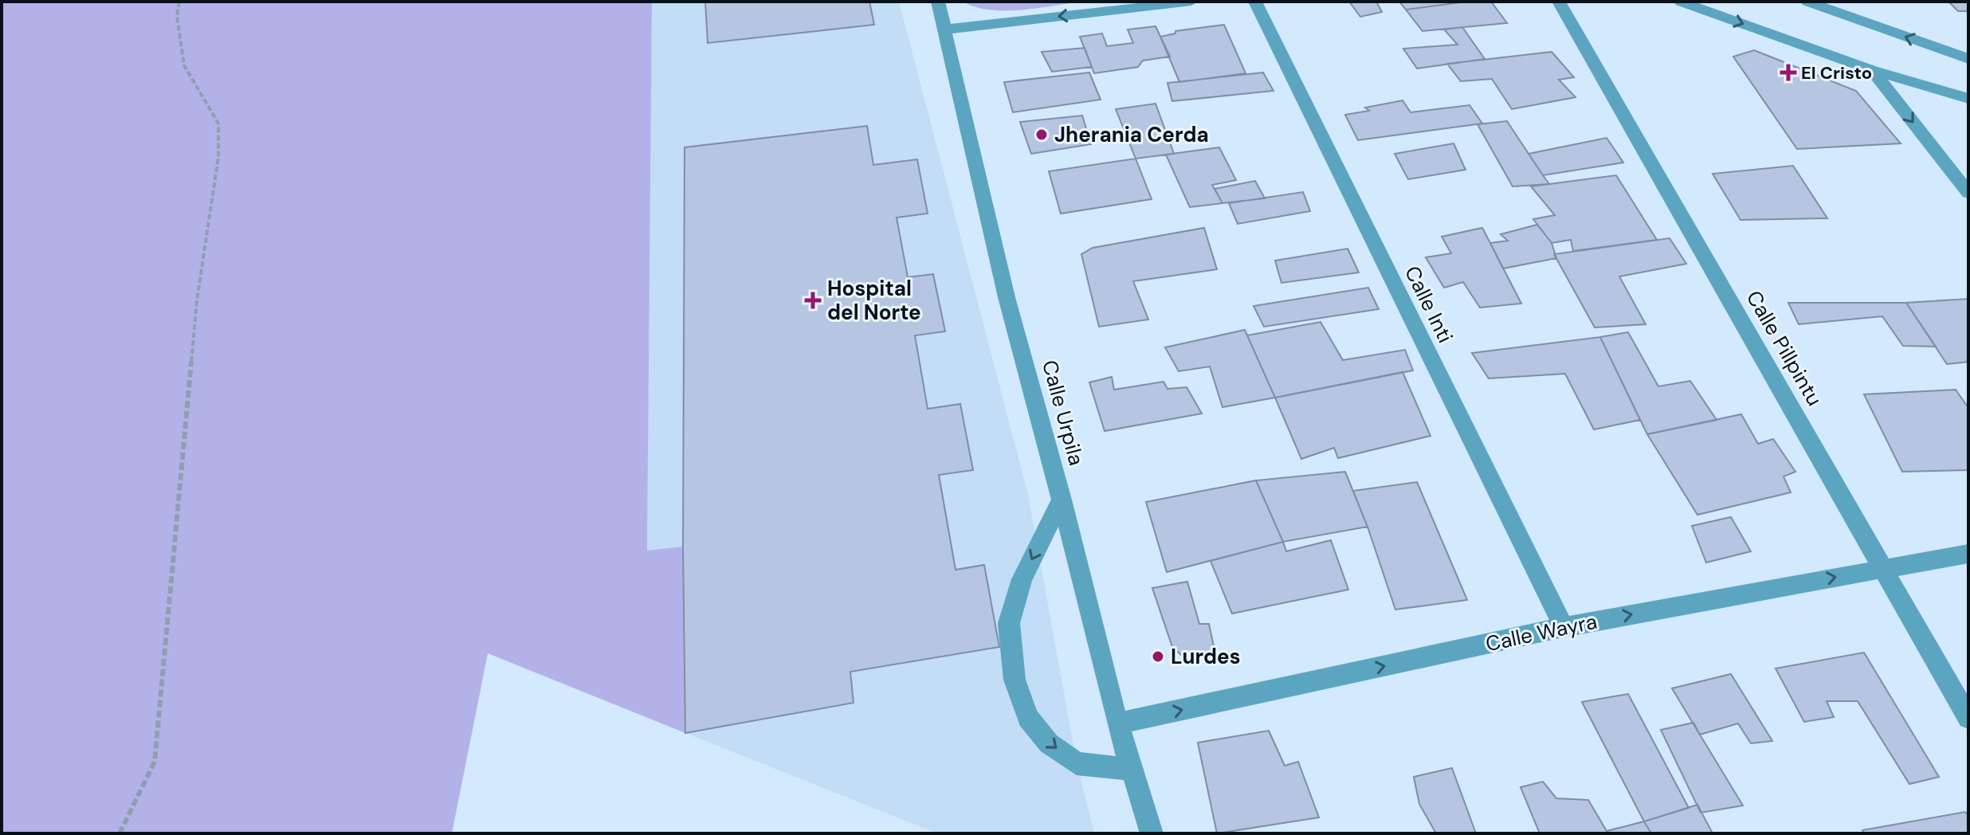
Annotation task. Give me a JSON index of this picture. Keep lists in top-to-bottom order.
{
  "streets": {
    "street": [
      "Calle Inti",
      "Calle Pillpintu",
      "Calle Urpila",
      "Calle Wayra"
    ]
  },
  "crossings": [
    ["Calle Inti", "Calle Wayra"],
    ["Calle Pillpintu", "Calle Wayra"],
    ["Calle Urpila", "Calle Wayra"]
  ],
  "one_way": ["Calle Wayra"],
  "places": {
    "health": ["El Cristo", "Hospital del Norte"],
    "other": ["Jherania Cerda", "Lurdes"]
  }
}
